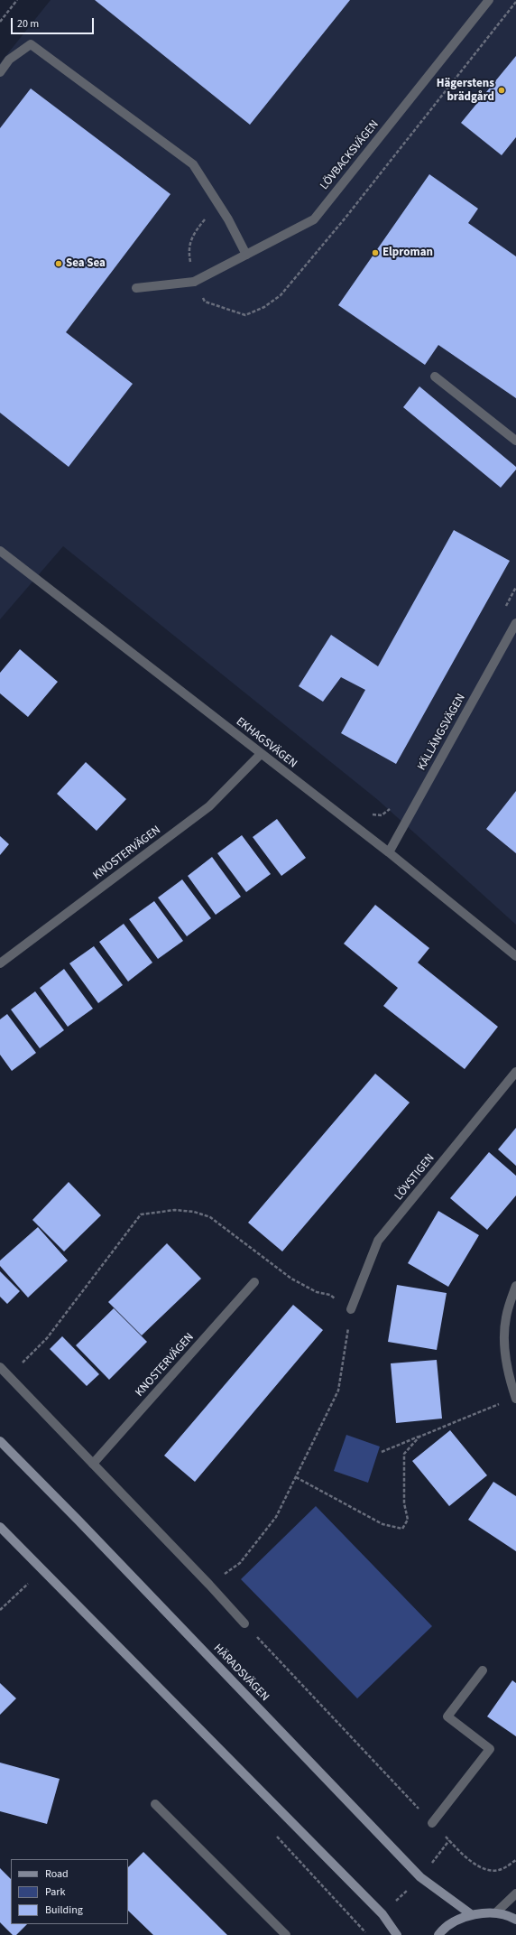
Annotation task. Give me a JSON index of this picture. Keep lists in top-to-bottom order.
{
  "streets": {
    "main road": ["HÄRADSVÄGEN"],
    "street": [
      "LÖVBACKSVÄGEN",
      "KÄLLÄNGSVÄGEN",
      "EKHAGSVÄGEN",
      "KNOSTERVÄGEN",
      "LÖVSTIGEN"
    ]
  },
  "crossings": [
    ["KÄLLÄNGSVÄGEN", "EKHAGSVÄGEN"],
    ["EKHAGSVÄGEN", "KNOSTERVÄGEN"]
  ],
  "places": ["Hägerstens brädgård", "Elproman", "Sea Sea"],
  "legend": ["Road", "Park", "Building"],
  "scale_bar": "20 m"
}
